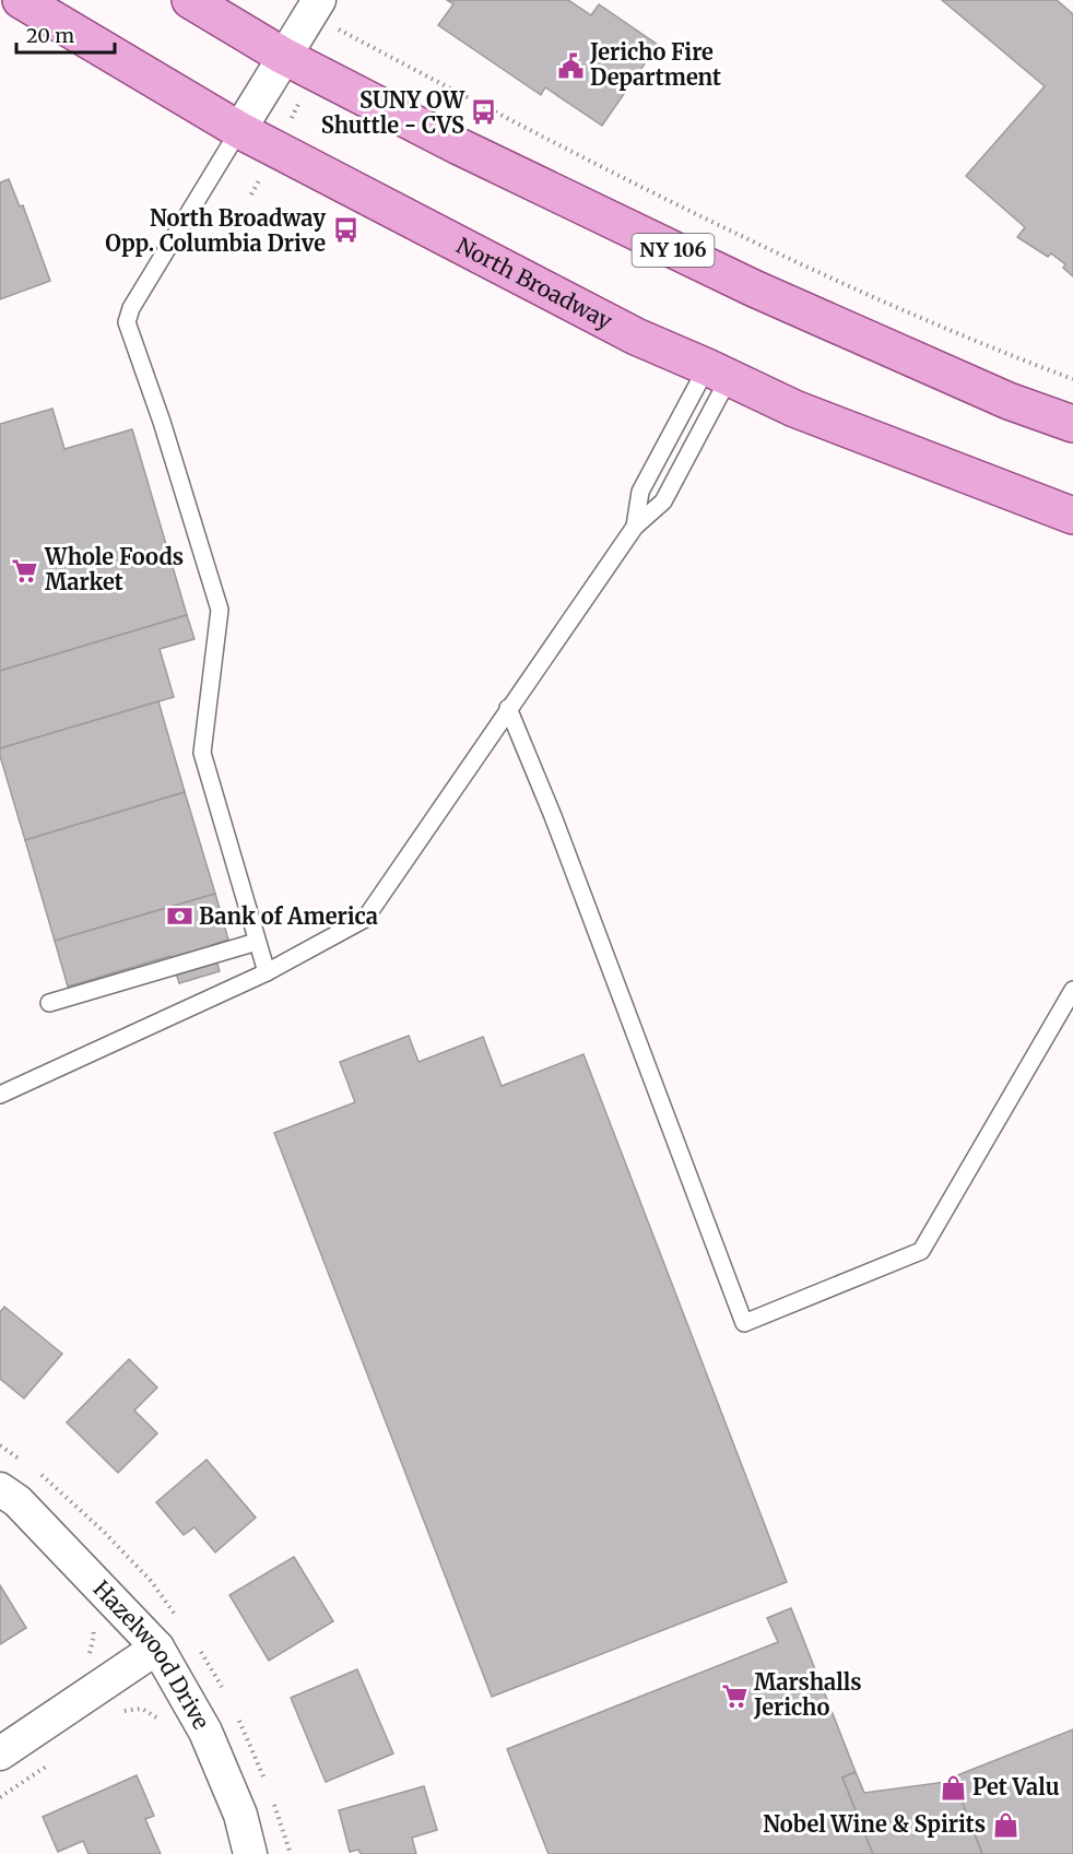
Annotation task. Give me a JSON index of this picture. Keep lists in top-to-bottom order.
{
  "streets": {
    "main road": ["NY 106", "North Broadway"],
    "street": ["Hazelwood Drive"]
  },
  "places": {
    "public building": ["Jericho Fire Department"],
    "bus stop": ["SUNY OW Shuttle - CVS", "North Broadway Opp. Columbia Drive"],
    "supermarket": ["Whole Foods Market", "Marshalls Jericho"],
    "bank": ["Bank of America"],
    "shop": ["Pet Valu", "Nobel Wine & Spirits"]
  },
  "scale_bar": "20 m"
}
